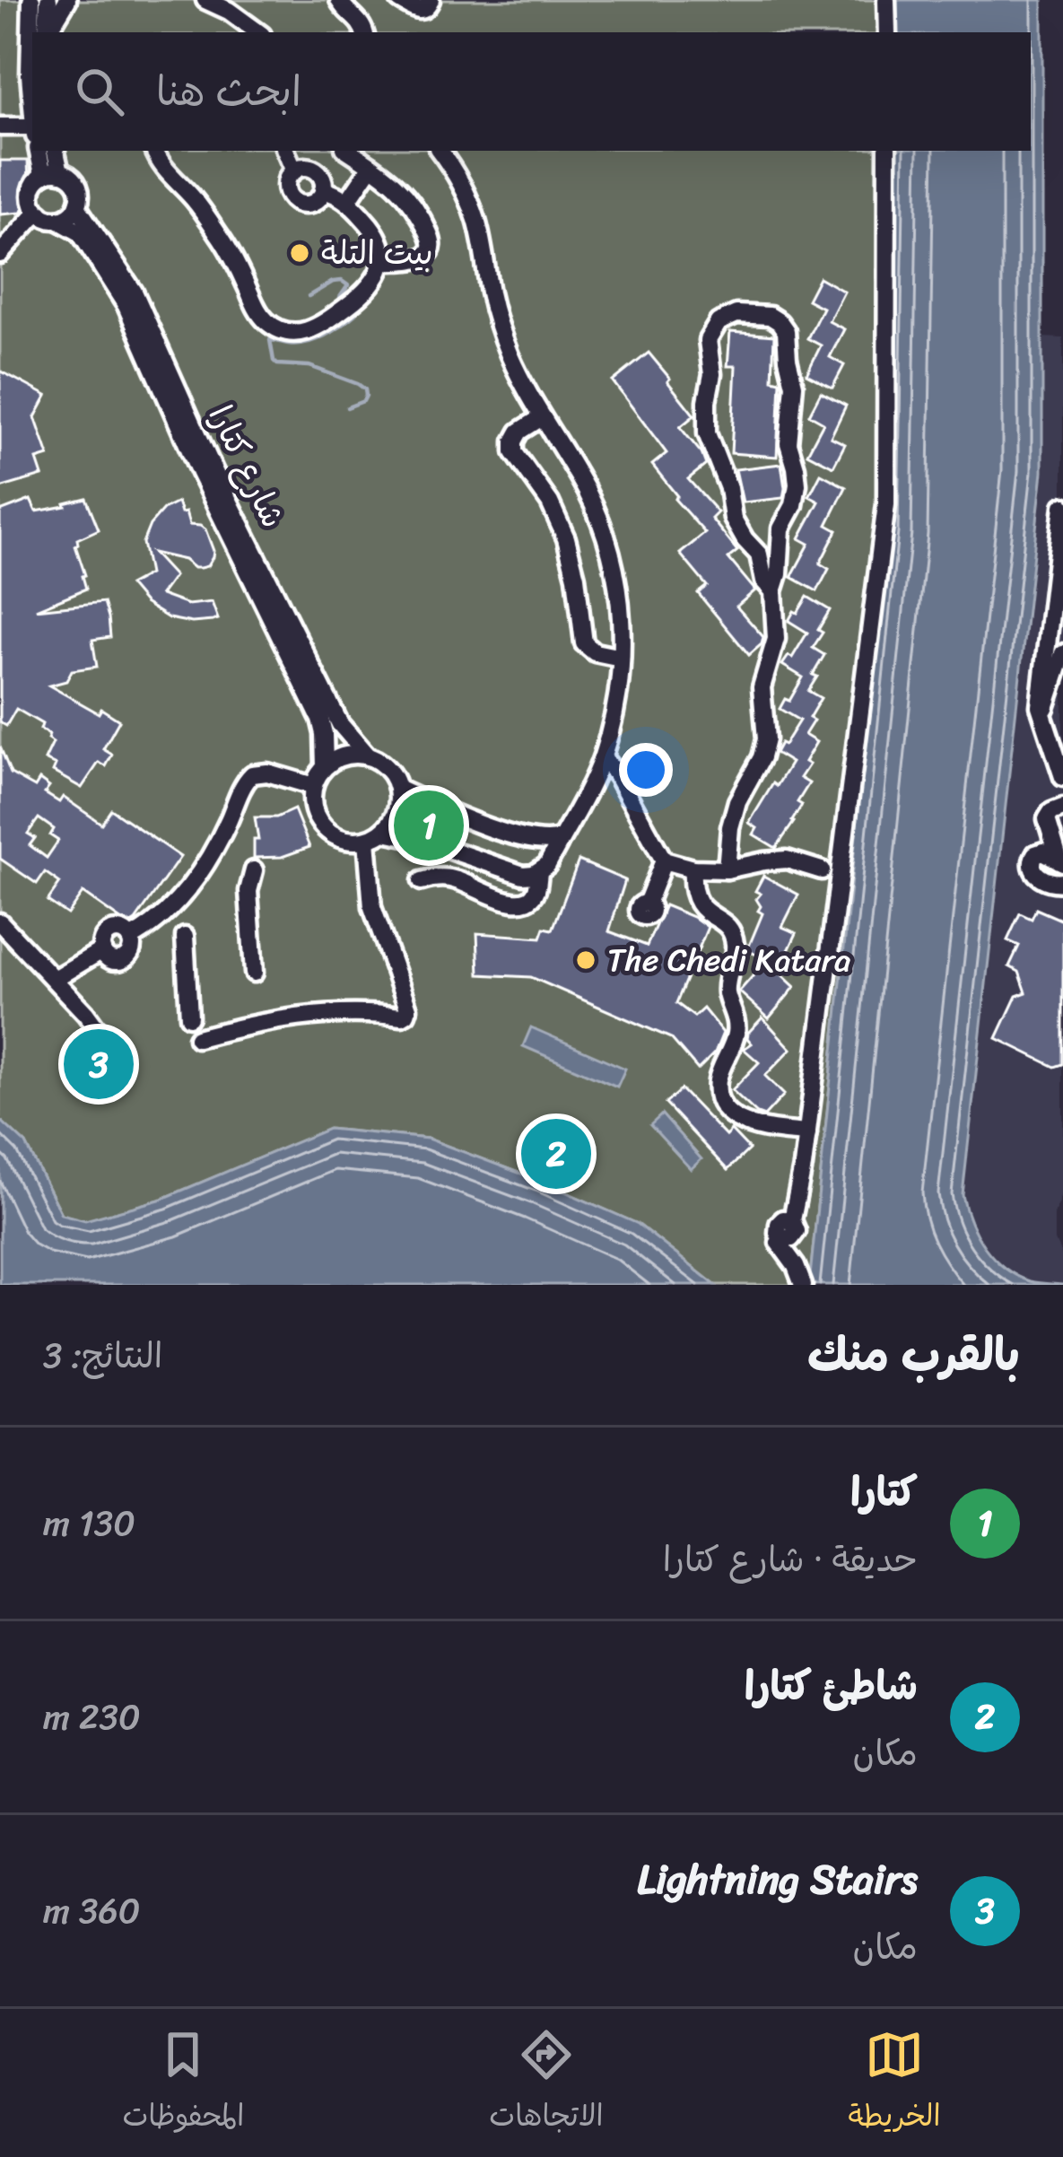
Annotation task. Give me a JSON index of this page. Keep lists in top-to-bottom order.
{
  "streets": {
    "street": ["شارع كتارا"]
  },
  "places": ["بيت التلة", "The Chedi Katara"],
  "page": {
    "search": "ابحث هنا",
    "pins": ["1", "3", "2"],
    "heading": ["بالقرب منك", "النتائج: 3"],
    "list": [
      {
        "mark": "1",
        "name": "كتارا",
        "note": "حديقة · شارع كتارا",
        "value": "130 m"
      },
      {
        "mark": "2",
        "name": "شاطئ كتارا",
        "note": "مكان",
        "value": "230 m"
      },
      {
        "mark": "3",
        "name": "Lightning Stairs",
        "note": "مكان",
        "value": "360 m"
      }
    ],
    "nav": ["الخريطة", "الاتجاهات", "المحفوظات"]
  }
}
